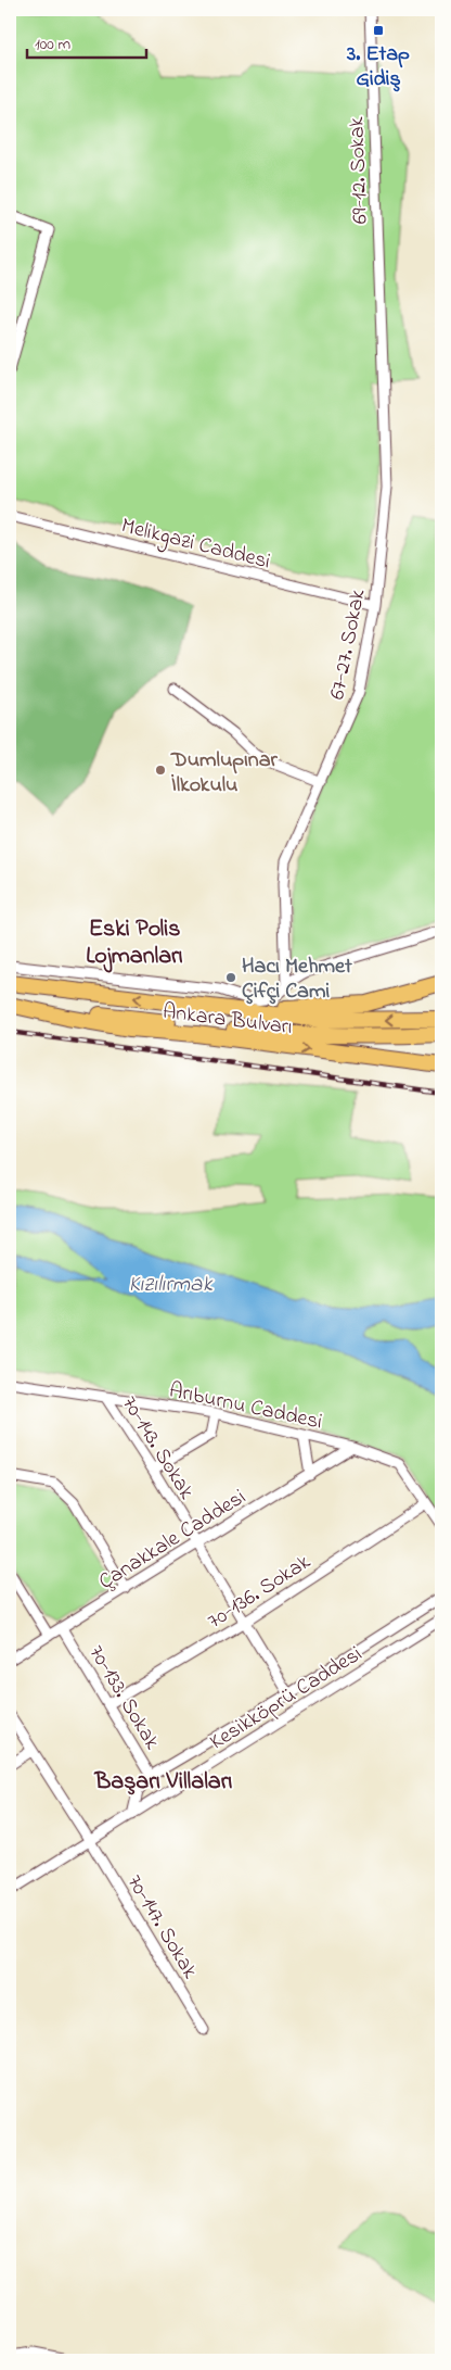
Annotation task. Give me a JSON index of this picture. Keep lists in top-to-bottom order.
{
  "streets": {
    "highway": ["Ankara Bulvarı"],
    "street": [
      "69-12. Sokak",
      "Melikgazi Caddesi",
      "67-27. Sokak",
      "Arıburnu Caddesi",
      "70-143. Sokak",
      "Çanakkale Caddesi",
      "70-136. Sokak",
      "70-133. Sokak",
      "Kesikköprü Caddesi",
      "70-147. Sokak"
    ]
  },
  "crossings": [
    ["69-12. Sokak", "67-27. Sokak"],
    ["Melikgazi Caddesi", "67-27. Sokak"],
    ["Arıburnu Caddesi", "70-143. Sokak"],
    ["Arıburnu Caddesi", "Çanakkale Caddesi"],
    ["Arıburnu Caddesi", "70-136. Sokak"],
    ["70-143. Sokak", "Çanakkale Caddesi"],
    ["70-143. Sokak", "70-136. Sokak"],
    ["70-143. Sokak", "Kesikköprü Caddesi"],
    ["Çanakkale Caddesi", "70-133. Sokak"],
    ["70-136. Sokak", "70-133. Sokak"],
    ["70-133. Sokak", "Kesikköprü Caddesi"],
    ["Kesikköprü Caddesi", "70-147. Sokak"]
  ],
  "districts": ["Eski Polis Lojmanları", "Başarı Villaları"],
  "water": ["Kızılırmak"],
  "places": {
    "transit": ["3. Etap Gidiş"],
    "other": ["Dumlupınar İlkokulu", "Hacı Mehmet Çifçi Cami"]
  },
  "scale_bar": "100 m"
}
